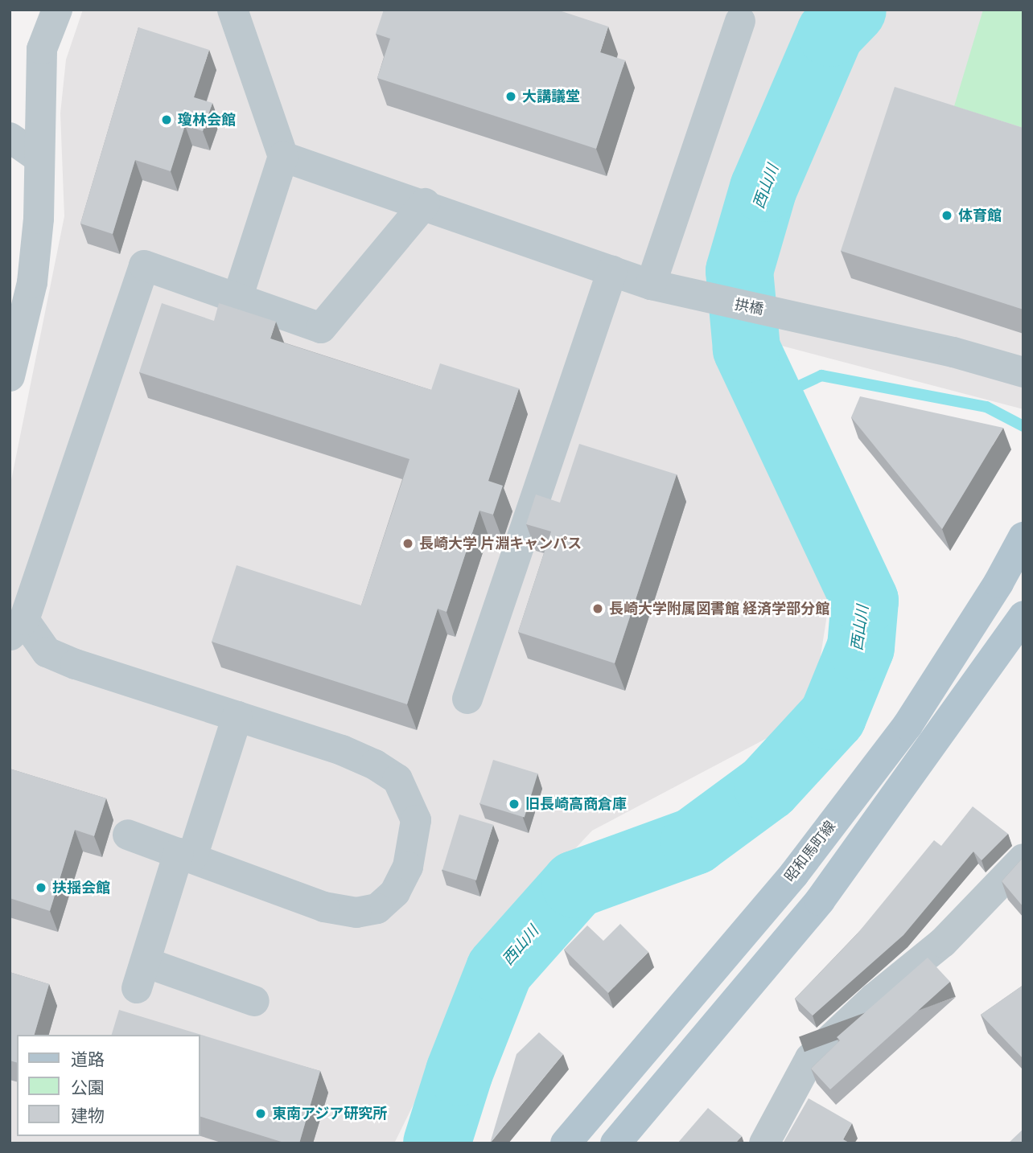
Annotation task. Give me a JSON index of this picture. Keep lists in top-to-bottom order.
{
  "streets": {
    "main road": ["昭和馬町線"],
    "street": ["拱橋"]
  },
  "water": ["西山川"],
  "places": [
    "大講議堂",
    "瓊林会館",
    "体育館",
    "長崎大学 片淵キャンパス",
    "長崎大学附属図書館 経済学部分館",
    "旧長崎高商倉庫",
    "扶揺会館",
    "東南アジア研究所"
  ],
  "legend": ["道路", "公園", "建物"]
}
